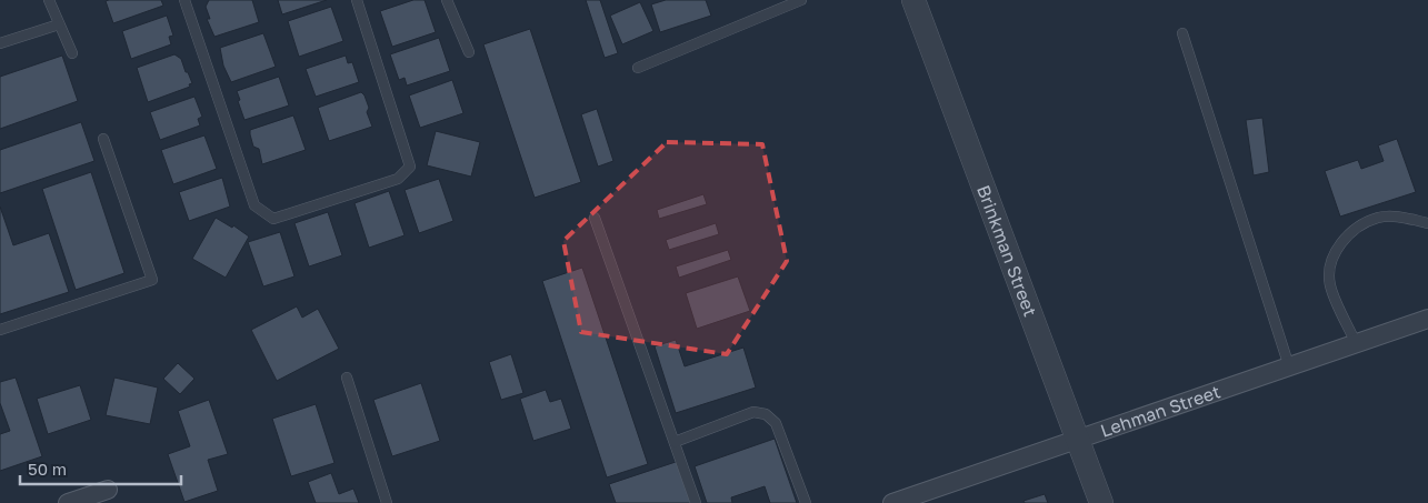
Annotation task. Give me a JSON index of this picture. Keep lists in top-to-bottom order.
{
  "streets": {
    "street": ["Brinkman Street", "Lehman Street"]
  },
  "crossings": [
    ["Brinkman Street", "Lehman Street"]
  ],
  "scale_bar": "50 m"
}
